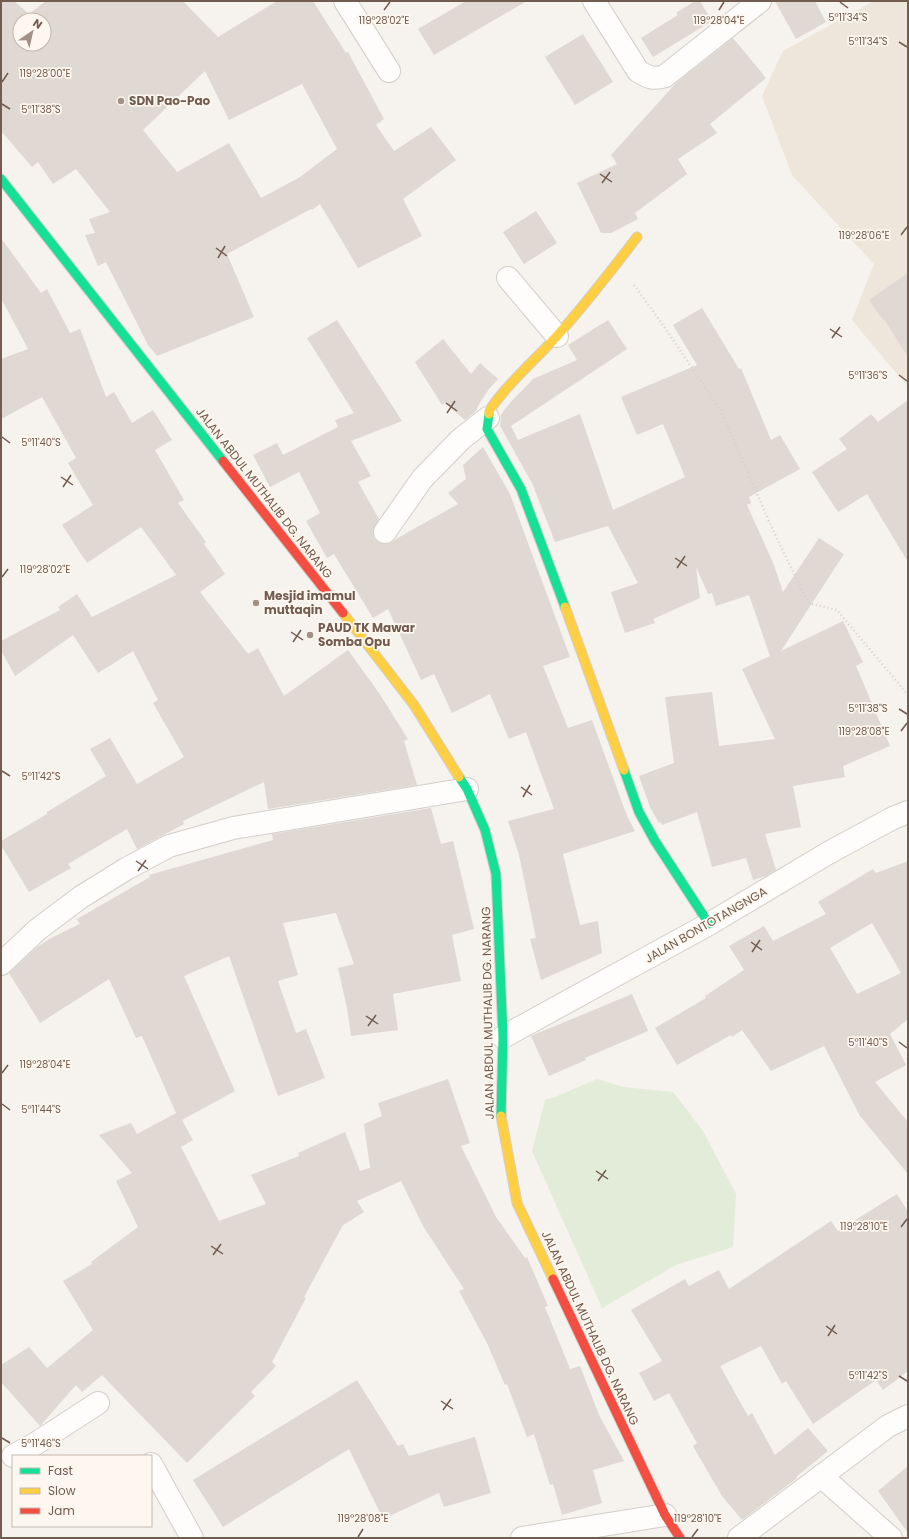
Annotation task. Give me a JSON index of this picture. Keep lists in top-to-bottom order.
{
  "streets": {
    "main road": ["JALAN ABDUL MUTHALIB DG. NARANG"],
    "street": ["JALAN BONTOTANGNGA"]
  },
  "crossings": [
    ["JALAN ABDUL MUTHALIB DG. NARANG", "JALAN BONTOTANGNGA"]
  ],
  "places": ["SDN Pao-Pao", "Mesjid imamul muttaqin", "PAUD TK Mawar Somba Opu"],
  "legend": ["Fast", "Slow", "Jam"],
  "north": "top right",
  "coordinates": [
    "5°11'34\"S",
    "119°28'02\"E",
    "119°28'04\"E",
    "119°28'00\"E",
    "5°11'38\"S",
    "119°28'06\"E",
    "5°11'36\"S",
    "5°11'40\"S",
    "119°28'08\"E",
    "5°11'42\"S",
    "5°11'44\"S",
    "119°28'10\"E",
    "5°11'46\"S"
  ]
}
